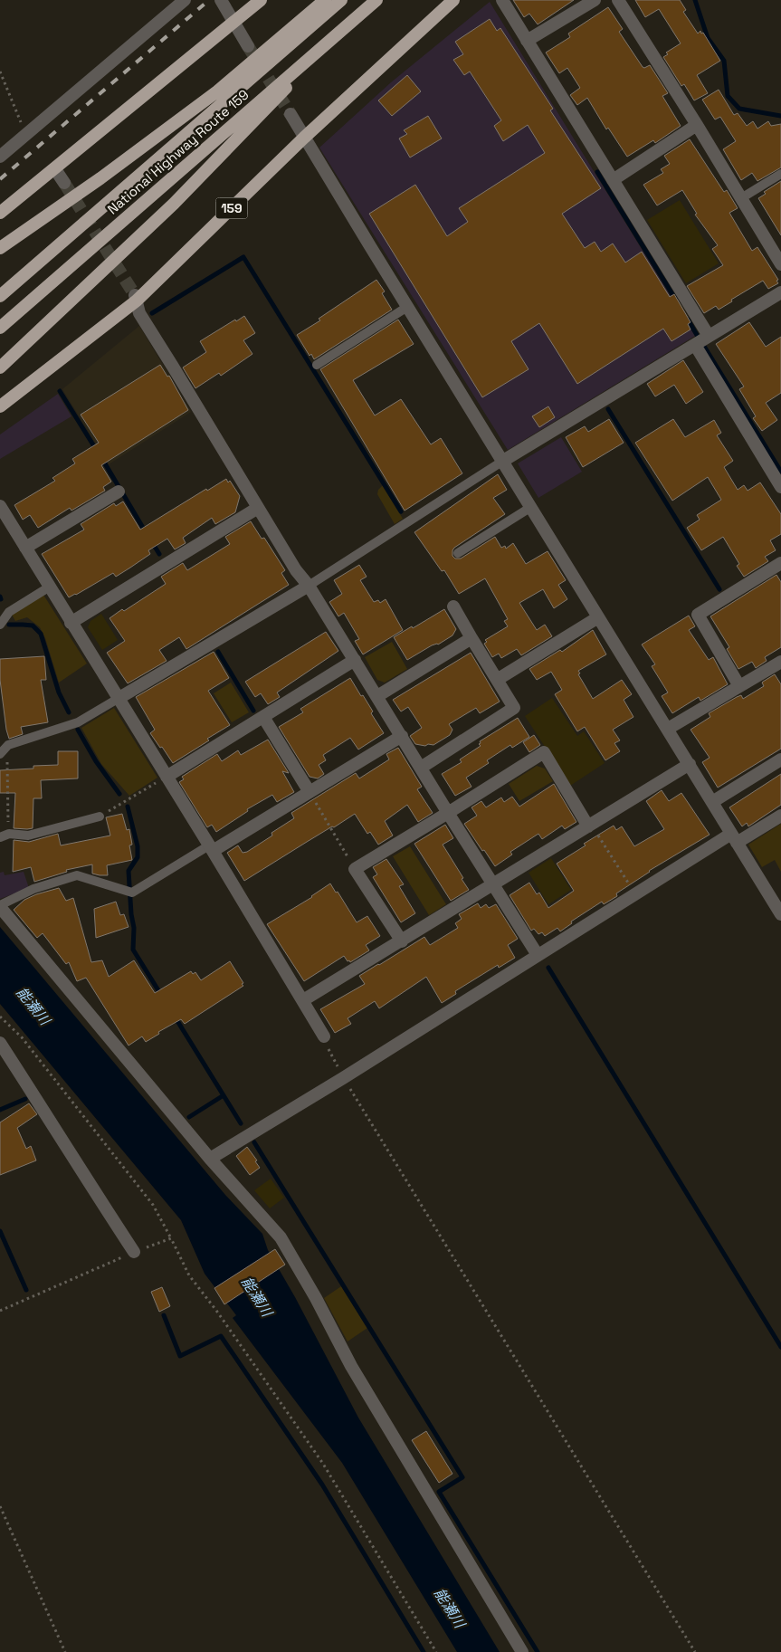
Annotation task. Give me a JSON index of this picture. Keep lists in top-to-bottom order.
{
  "streets": {
    "highway": ["National Highway Route 159", "159"]
  },
  "water": ["能瀬川"]
}
